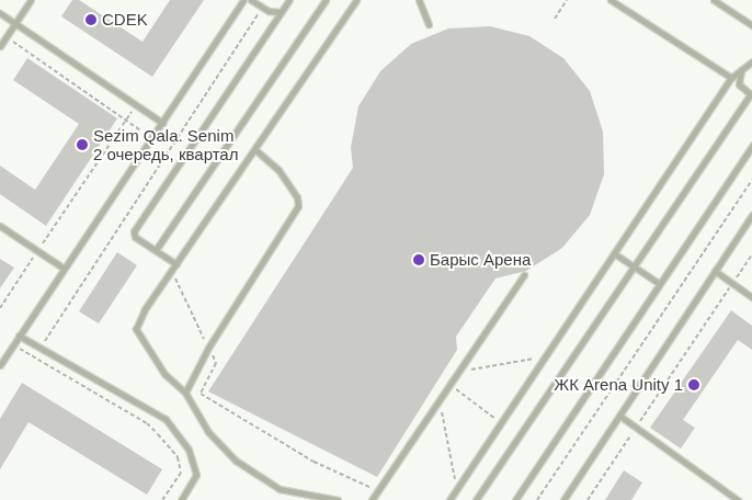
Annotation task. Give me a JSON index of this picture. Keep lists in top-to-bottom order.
{
  "places": [
    "CDEK",
    "Sezim Qala. Senim 2 очередь, квартал",
    "Барыс Арена",
    "ЖК Arena Unity 1"
  ]
}
